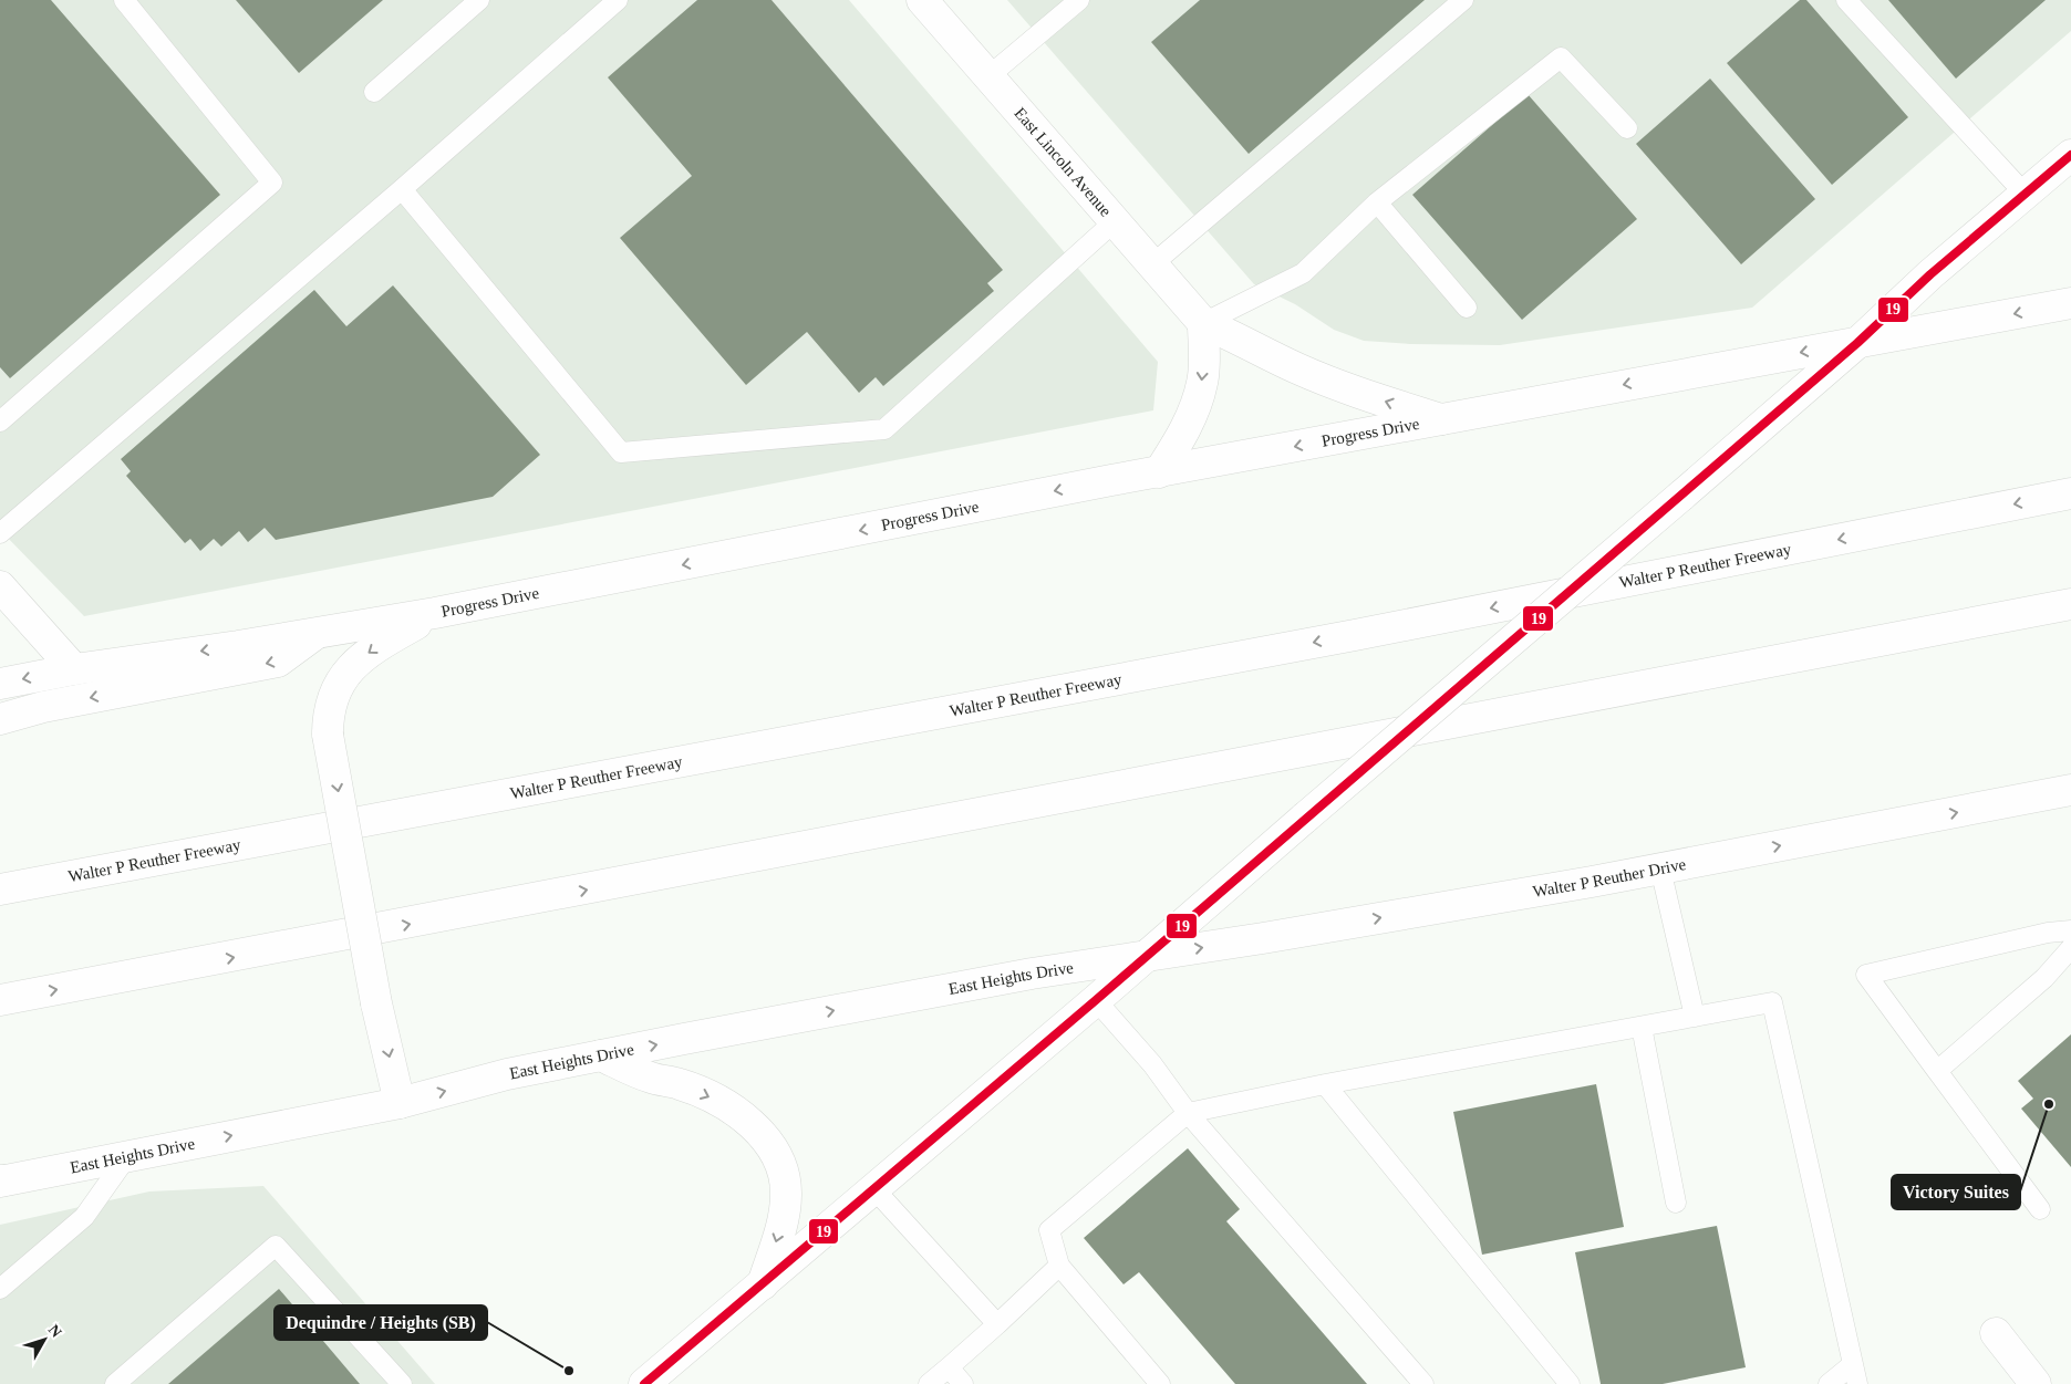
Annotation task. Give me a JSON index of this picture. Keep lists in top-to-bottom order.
{
  "streets": {
    "main road": [
      "East Lincoln Avenue",
      "Progress Drive",
      "Walter P Reuther Freeway",
      "Walter P Reuther Drive",
      "East Heights Drive"
    ]
  },
  "crossings": [
    ["East Lincoln Avenue", "Progress Drive"],
    ["Walter P Reuther Drive", "East Heights Drive"]
  ],
  "one_way": ["East Lincoln Avenue", "Progress Drive"],
  "places": ["Victory Suites", "Dequindre / Heights (SB)"],
  "lines": ["transit line 19"],
  "north": "top right"
}
